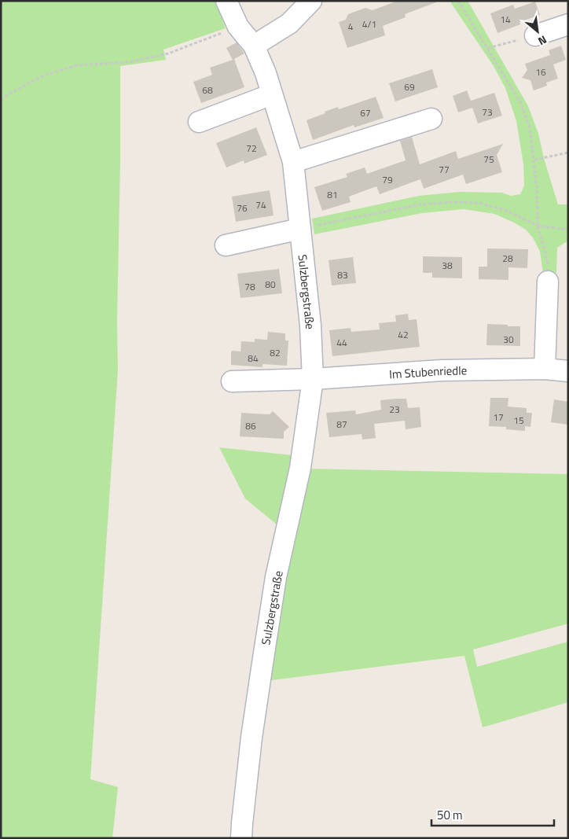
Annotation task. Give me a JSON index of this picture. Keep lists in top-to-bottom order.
{
  "streets": {
    "street": ["Sulzbergstraße", "Im Stubenriedle"]
  },
  "crossings": [
    ["Sulzbergstraße", "Im Stubenriedle"]
  ],
  "house_numbers": [
    "14",
    "4/1",
    "4",
    "16",
    "69",
    "68",
    "73",
    "67",
    "72",
    "75",
    "77",
    "79",
    "81",
    "74",
    "76",
    "28",
    "38",
    "83",
    "80",
    "78",
    "42",
    "30",
    "44",
    "82",
    "84",
    "23",
    "17",
    "15",
    "87",
    "86"
  ],
  "scale_bar": "50 m",
  "north": "bottom right"
}
